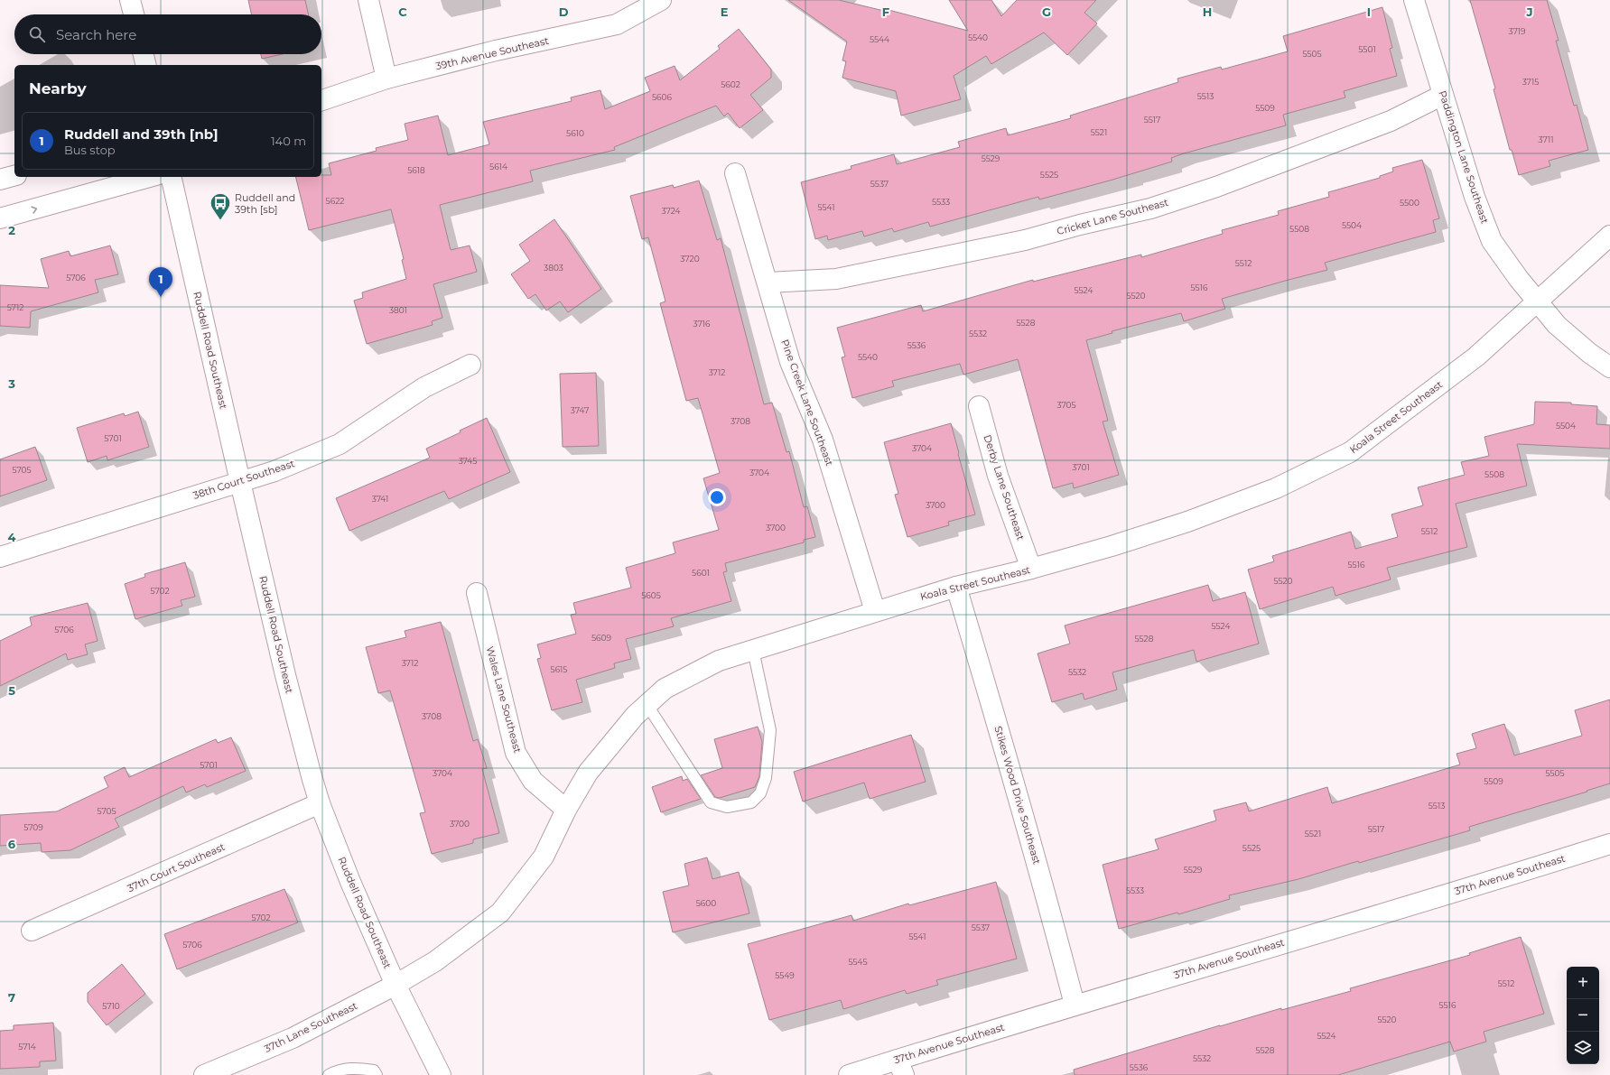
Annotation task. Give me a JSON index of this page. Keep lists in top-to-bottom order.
{
  "streets": {
    "street": [
      "39th Avenue Southeast",
      "Paddington Lane Southeast",
      "Cricket Lane Southeast",
      "Ruddell Road Southeast",
      "Pine Creek Lane Southeast",
      "Koala Street Southeast",
      "38th Court Southeast",
      "Derby Lane Southeast",
      "Wales Lane Southeast",
      "Stikes Wood Drive Southeast",
      "37th Court Southeast",
      "37th Avenue Southeast",
      "37th Lane Southeast"
    ]
  },
  "crossings": [
    ["Paddington Lane Southeast", "Cricket Lane Southeast"],
    ["Paddington Lane Southeast", "Koala Street Southeast"],
    ["Cricket Lane Southeast", "Pine Creek Lane Southeast"],
    ["Ruddell Road Southeast", "Koala Street Southeast"],
    ["Ruddell Road Southeast", "38th Court Southeast"],
    ["Ruddell Road Southeast", "37th Court Southeast"],
    ["Ruddell Road Southeast", "37th Lane Southeast"],
    ["Pine Creek Lane Southeast", "Koala Street Southeast"],
    ["Koala Street Southeast", "Derby Lane Southeast"],
    ["Koala Street Southeast", "Wales Lane Southeast"],
    ["Koala Street Southeast", "Stikes Wood Drive Southeast"],
    ["Koala Street Southeast", "37th Lane Southeast"],
    ["Stikes Wood Drive Southeast", "37th Avenue Southeast"]
  ],
  "places": {
    "bus stop": ["Ruddell and 39th [sb]"]
  },
  "house_numbers": [
    "3719",
    "5540",
    "5544",
    "5501",
    "5505",
    "3715",
    "5602",
    "5513",
    "5606",
    "5509",
    "5517",
    "5521",
    "5610",
    "3711",
    "5529",
    "5614",
    "5618",
    "5525",
    "5537",
    "5622",
    "5533",
    "5500",
    "5541",
    "3724",
    "5504",
    "5508",
    "3720",
    "5512",
    "3803",
    "5706",
    "5516",
    "5524",
    "5520",
    "5712",
    "3801",
    "5528",
    "3716",
    "5532",
    "5536",
    "5540",
    "3712",
    "3705",
    "3747",
    "3708",
    "5504",
    "5701",
    "3704",
    "3745",
    "3701",
    "5705",
    "3704",
    "5508",
    "3741",
    "3700",
    "3700",
    "5512",
    "5516",
    "5601",
    "5520",
    "5702",
    "5605",
    "5524",
    "5706",
    "5609",
    "5528",
    "3712",
    "5615",
    "5532",
    "3708",
    "5701",
    "3704",
    "5505",
    "5509",
    "5513",
    "5705",
    "3700",
    "5709",
    "5517",
    "5521",
    "5525",
    "5529",
    "5533",
    "5600",
    "5702",
    "5537",
    "5541",
    "5706",
    "5545",
    "5549",
    "5512",
    "5516",
    "5710",
    "5520",
    "5524",
    "5714",
    "5528",
    "5532",
    "5536"
  ],
  "page": {
    "search": "Search here",
    "heading": "Nearby",
    "list": [
      {
        "mark": "1",
        "name": "Ruddell and 39th [nb]",
        "note": "Bus stop",
        "value": "140 m"
      }
    ],
    "pins": "1",
    "map_buttons": ["+", "−"]
  },
  "grid": {
    "columns": [
      "C",
      "D",
      "E",
      "F",
      "G",
      "H",
      "I",
      "J"
    ],
    "rows": [
      "2",
      "3",
      "4",
      "5",
      "6",
      "7"
    ]
  }
}
